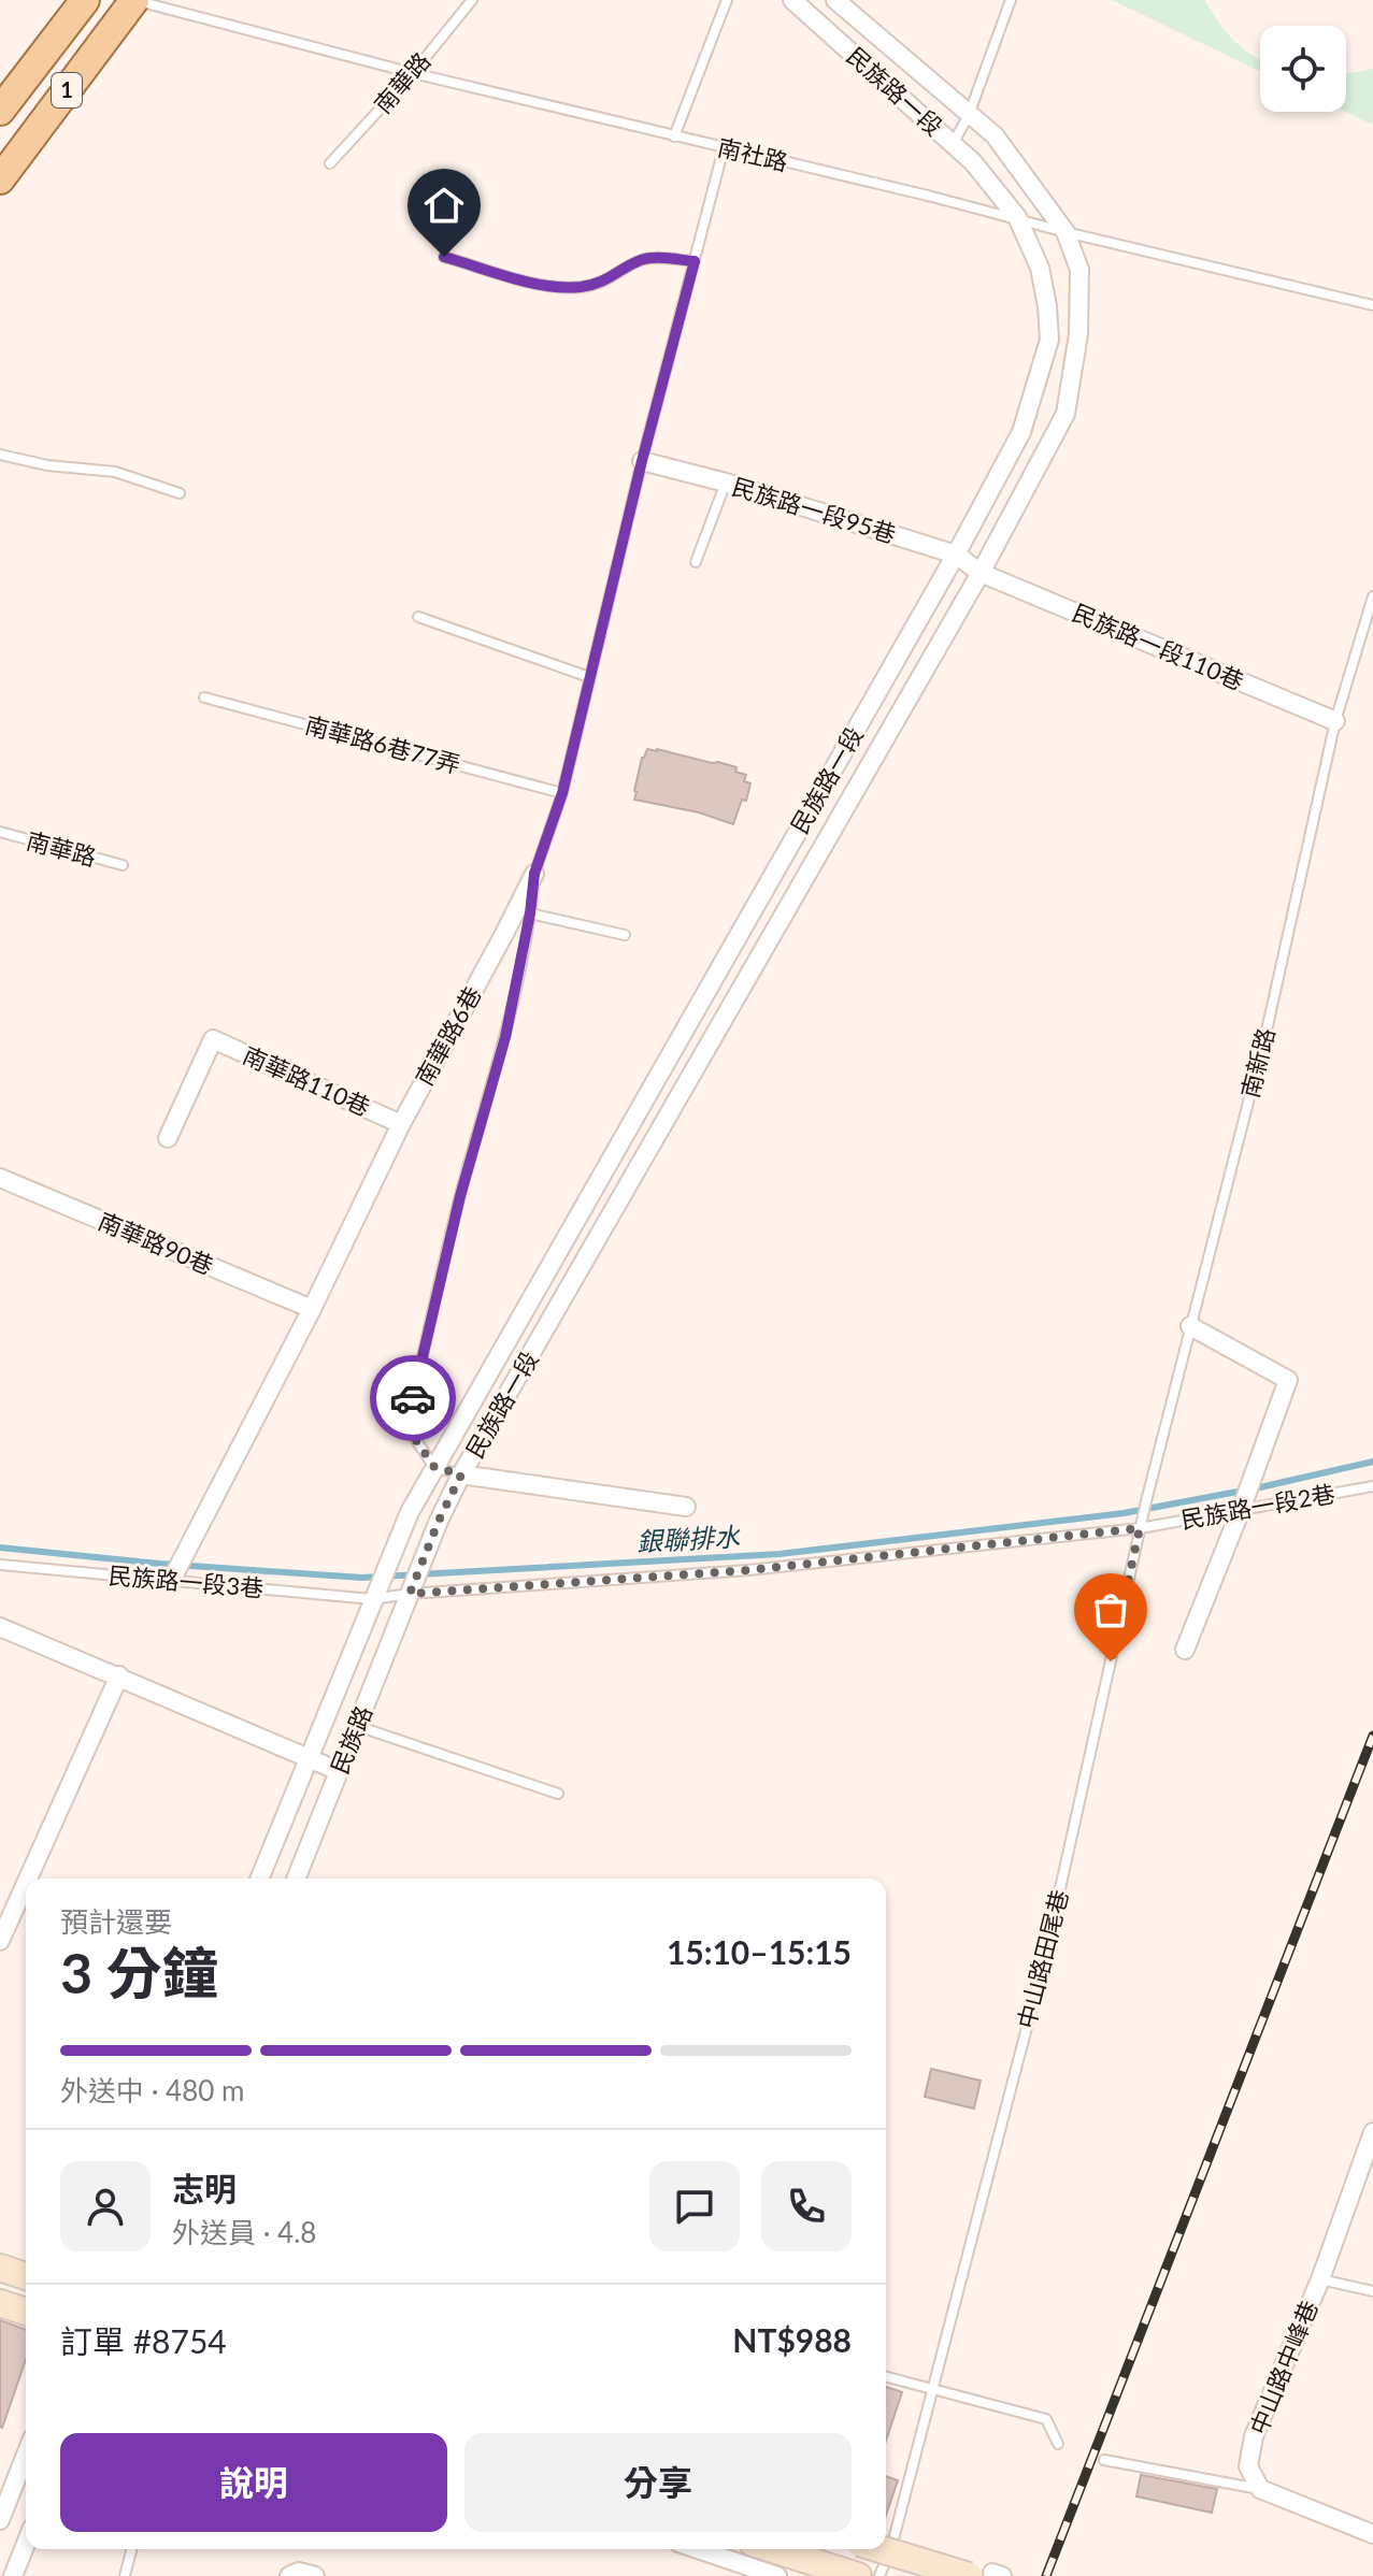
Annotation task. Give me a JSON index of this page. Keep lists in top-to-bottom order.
{
  "streets": {
    "main road": ["1"],
    "street": [
      "民族路一段",
      "民族路一段95巷",
      "民族路一段110巷",
      "南華路6巷",
      "南華路110巷",
      "南華路90巷",
      "民族路",
      "中山路中峰巷"
    ],
    "lane": [
      "南華路",
      "南社路",
      "南華路6巷77弄",
      "南新路",
      "民族路一段2巷",
      "民族路一段3巷",
      "中山路田尾巷"
    ]
  },
  "crossings": [
    ["南華路", "南社路"],
    ["1", "南社路"],
    ["民族路一段", "南社路"],
    ["民族路一段", "民族路一段95巷"],
    ["民族路一段", "民族路一段110巷"],
    ["民族路一段", "民族路一段2巷"],
    ["民族路一段", "民族路一段3巷"],
    ["民族路一段", "民族路"],
    ["南社路", "南華路6巷"],
    ["民族路一段95巷", "民族路一段110巷"],
    ["民族路一段95巷", "南華路6巷"],
    ["民族路一段110巷", "南新路"],
    ["南華路6巷77弄", "南華路6巷"],
    ["南華路6巷", "南華路110巷"],
    ["南華路6巷", "南華路90巷"],
    ["南華路6巷", "民族路一段3巷"],
    ["南新路", "民族路一段2巷"],
    ["南新路", "中山路田尾巷"],
    ["民族路一段2巷", "民族路一段3巷"],
    ["民族路一段2巷", "民族路"],
    ["民族路一段2巷", "中山路田尾巷"],
    ["民族路一段3巷", "民族路"]
  ],
  "water": ["銀聯排水"],
  "page": {
    "heading": ["3 分鐘", "預計還要", "15:10–15:15"],
    "panel": [
      "志明",
      "外送員 · 4.8",
      "訂單 #8754",
      "NT$988"
    ],
    "bar": "外送中 · 480 m",
    "buttons": ["說明", "分享"]
  }
}
